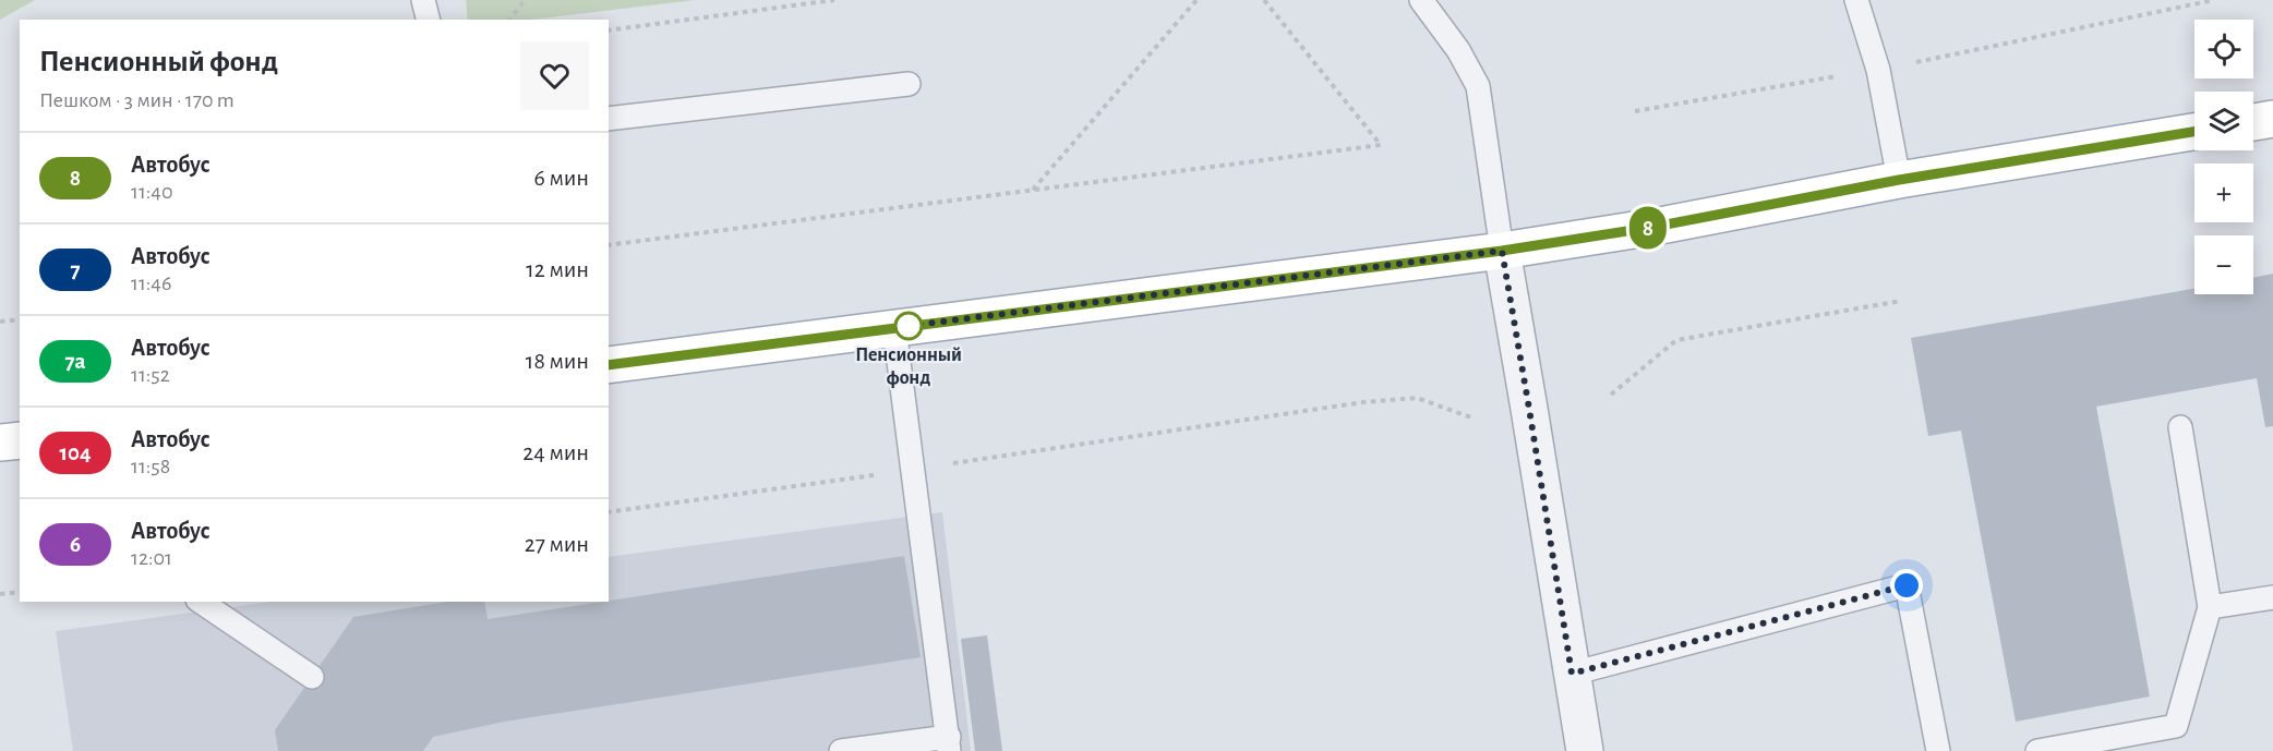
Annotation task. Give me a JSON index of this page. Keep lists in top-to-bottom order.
{
  "places": ["Пенсионный фонд"],
  "lines": ["bus line 8"],
  "page": {
    "on_map": "8",
    "map_buttons": ["+", "−"],
    "heading": ["Пенсионный фонд", "Пешком · 3 мин · 170 m"],
    "list": [
      {
        "mark": "8",
        "name": "Автобус",
        "note": "11:40",
        "value": "6 мин"
      },
      {
        "mark": "7",
        "name": "Автобус",
        "note": "11:46",
        "value": "12 мин"
      },
      {
        "mark": "7а",
        "name": "Автобус",
        "note": "11:52",
        "value": "18 мин"
      },
      {
        "mark": "104",
        "name": "Автобус",
        "note": "11:58",
        "value": "24 мин"
      },
      {
        "mark": "6",
        "name": "Автобус",
        "note": "12:01",
        "value": "27 мин"
      }
    ]
  }
}
